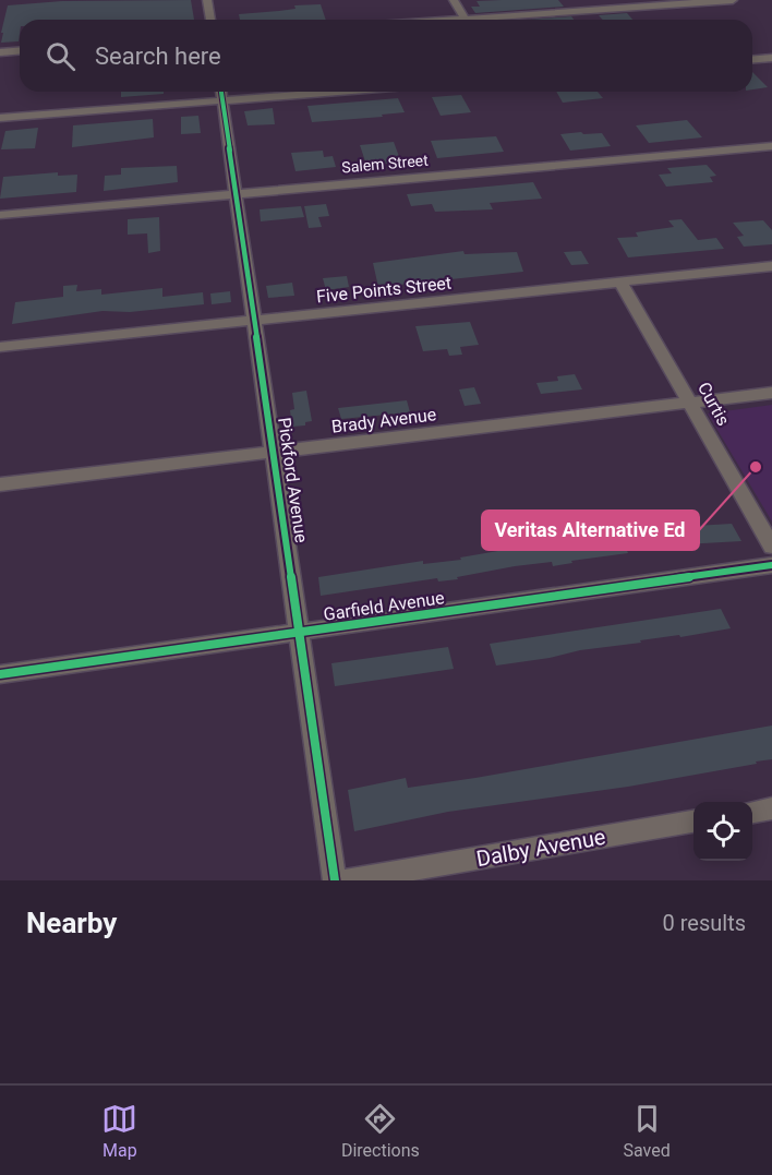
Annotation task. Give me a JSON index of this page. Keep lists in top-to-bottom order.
{
  "streets": {
    "street": [
      "Salem Street",
      "Five Points Street",
      "Curtis",
      "Brady Avenue",
      "Pickford Avenue",
      "Garfield Avenue",
      "Dalby Avenue"
    ]
  },
  "crossings": [
    ["Salem Street", "Pickford Avenue"],
    ["Five Points Street", "Curtis"],
    ["Five Points Street", "Pickford Avenue"],
    ["Curtis", "Brady Avenue"],
    ["Brady Avenue", "Pickford Avenue"],
    ["Pickford Avenue", "Garfield Avenue"]
  ],
  "places": ["Veritas Alternative Ed"],
  "page": {
    "search": "Search here",
    "heading": ["Nearby", "0 results"],
    "nav": ["Map", "Directions", "Saved"]
  }
}
